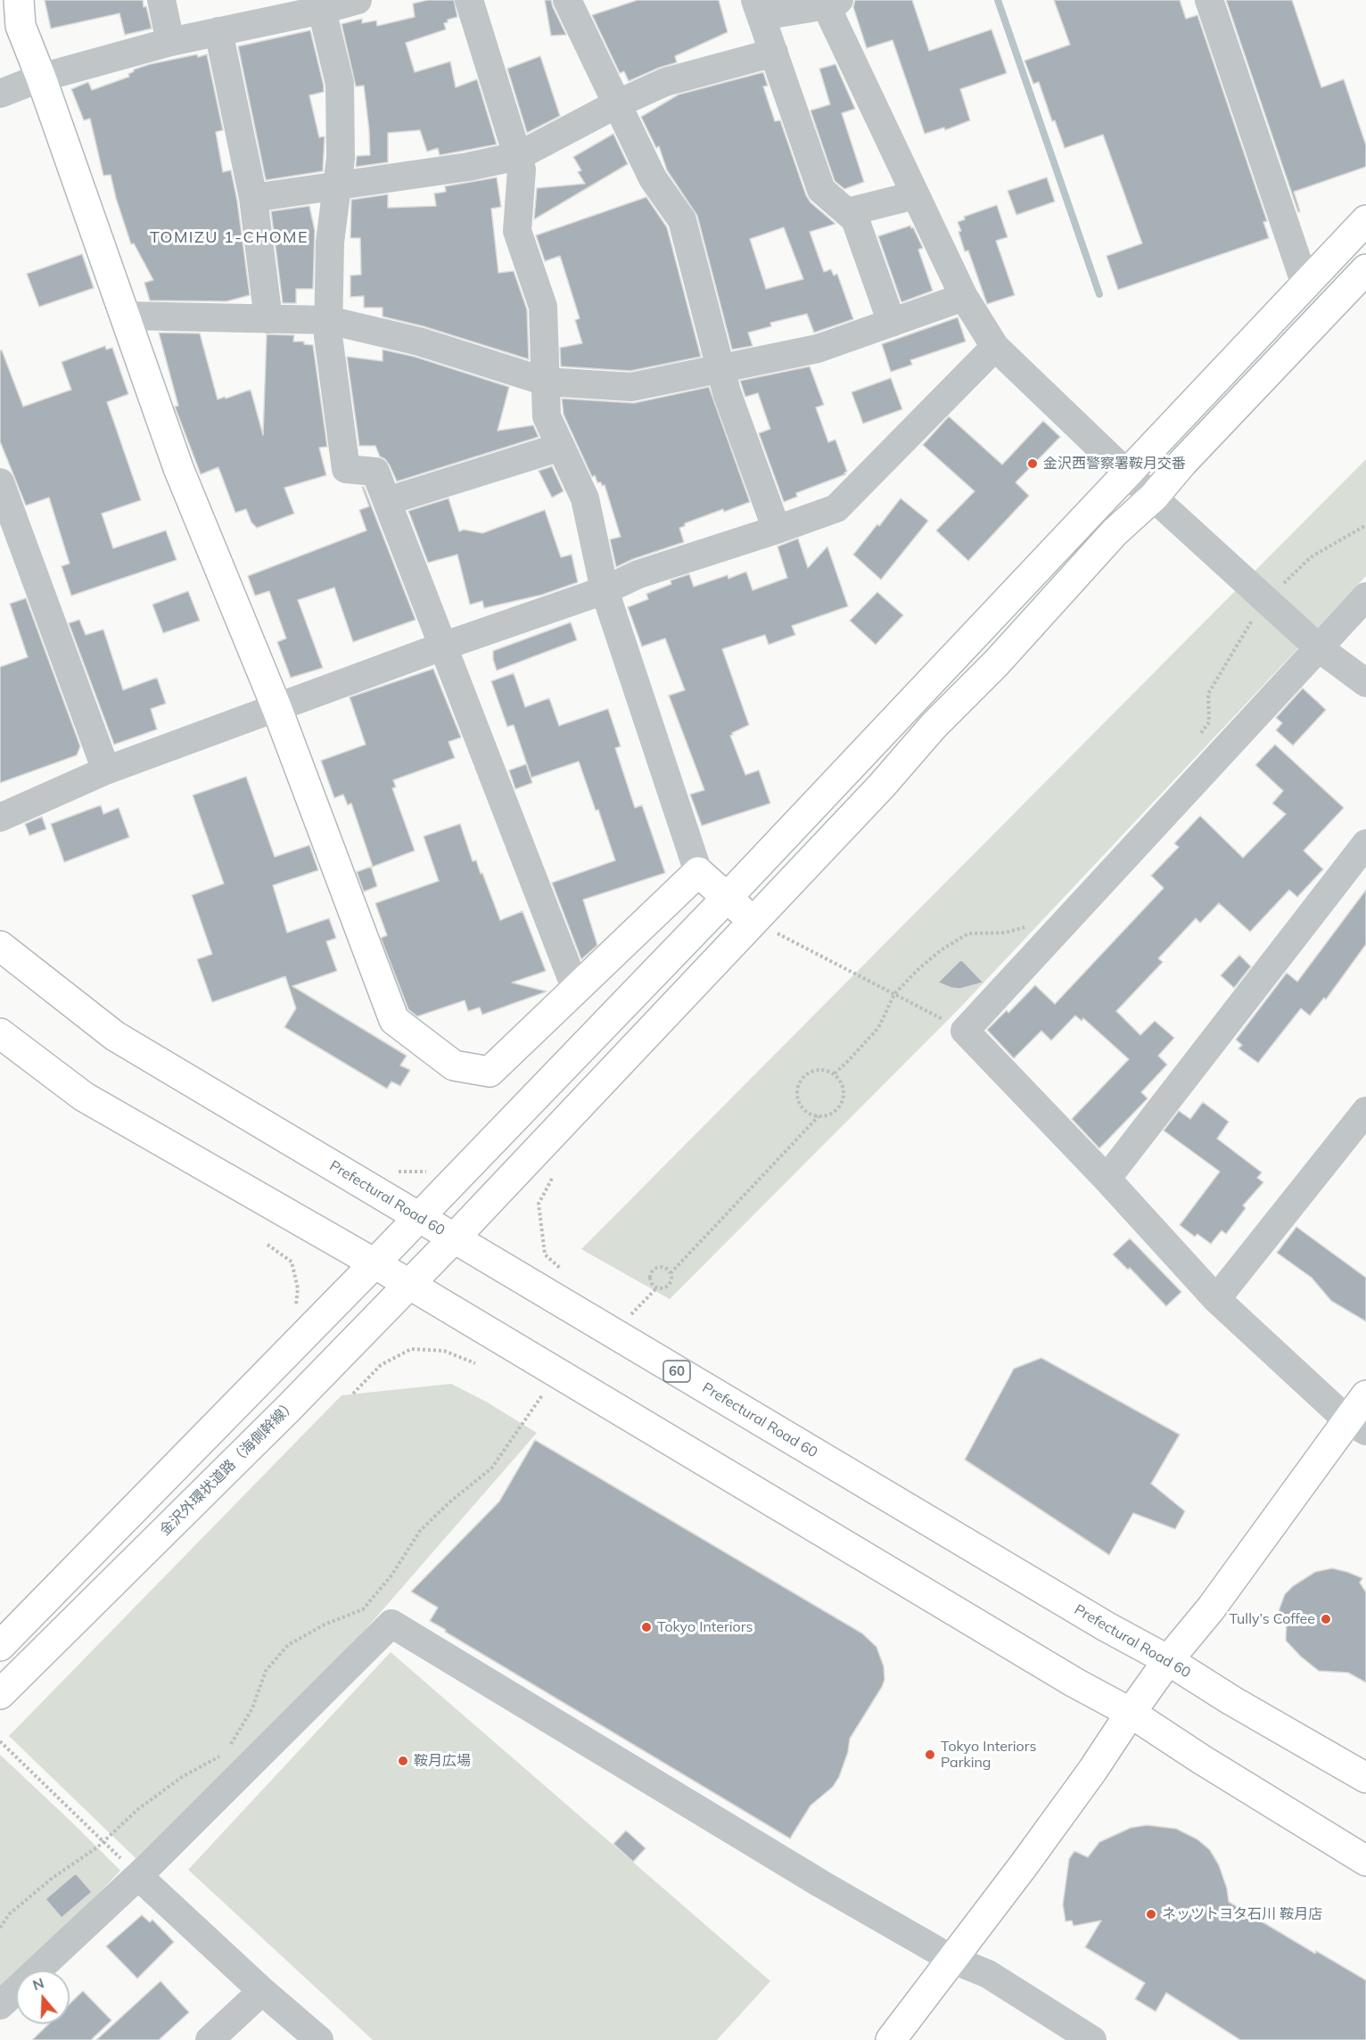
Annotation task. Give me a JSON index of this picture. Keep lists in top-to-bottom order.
{
  "streets": {
    "street": ["Prefectural Road 60", "60", "金沢外環状道路（海側幹線）"]
  },
  "crossings": [
    ["Prefectural Road 60", "金沢外環状道路（海側幹線）"]
  ],
  "districts": ["TOMIZU 1-CHOME"],
  "places": [
    "金沢西警察署鞍月交番",
    "Tully’s Coffee",
    "Tokyo Interiors",
    "Tokyo Interiors Parking",
    "鞍月広場",
    "ネッツトヨタ石川 鞍月店"
  ],
  "north": "top"
}
